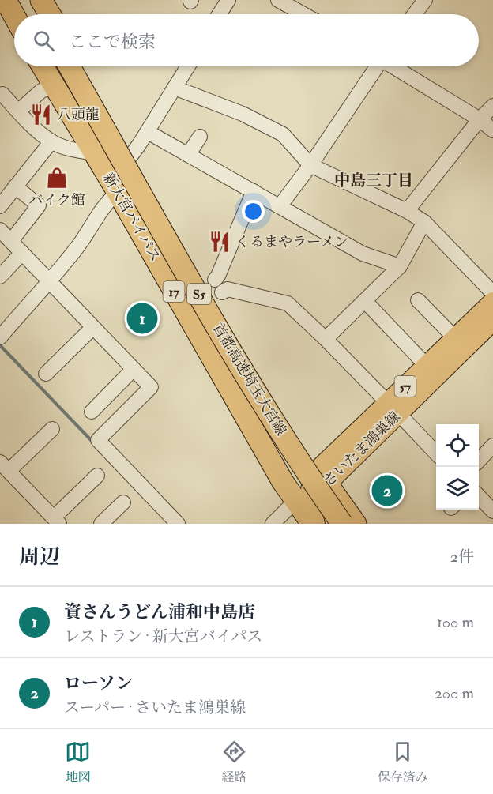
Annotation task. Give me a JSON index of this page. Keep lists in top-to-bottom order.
{
  "streets": {
    "highway": [
      "新大宮バイパス",
      "17",
      "S5",
      "首都高速埼玉大宮線"
    ],
    "main road": ["57", "さいたま鴻巣線"]
  },
  "crossings": [
    ["新大宮バイパス", "17"],
    ["新大宮バイパス", "さいたま鴻巣線"],
    ["17", "さいたま鴻巣線"]
  ],
  "districts": ["中島三丁目"],
  "places": {
    "restaurant": ["八頭龍", "くるまやラーメン"],
    "shop": ["バイク館"]
  },
  "page": {
    "search": "ここで検索",
    "pins": ["1", "2"],
    "heading": ["周辺", "2件"],
    "list": [
      {
        "mark": "1",
        "name": "資さんうどん浦和中島店",
        "note": "レストラン · 新大宮バイパス",
        "value": "100 m"
      },
      {
        "mark": "2",
        "name": "ローソン",
        "note": "スーパー · さいたま鴻巣線",
        "value": "200 m"
      }
    ],
    "nav": ["地図", "経路", "保存済み"]
  }
}
